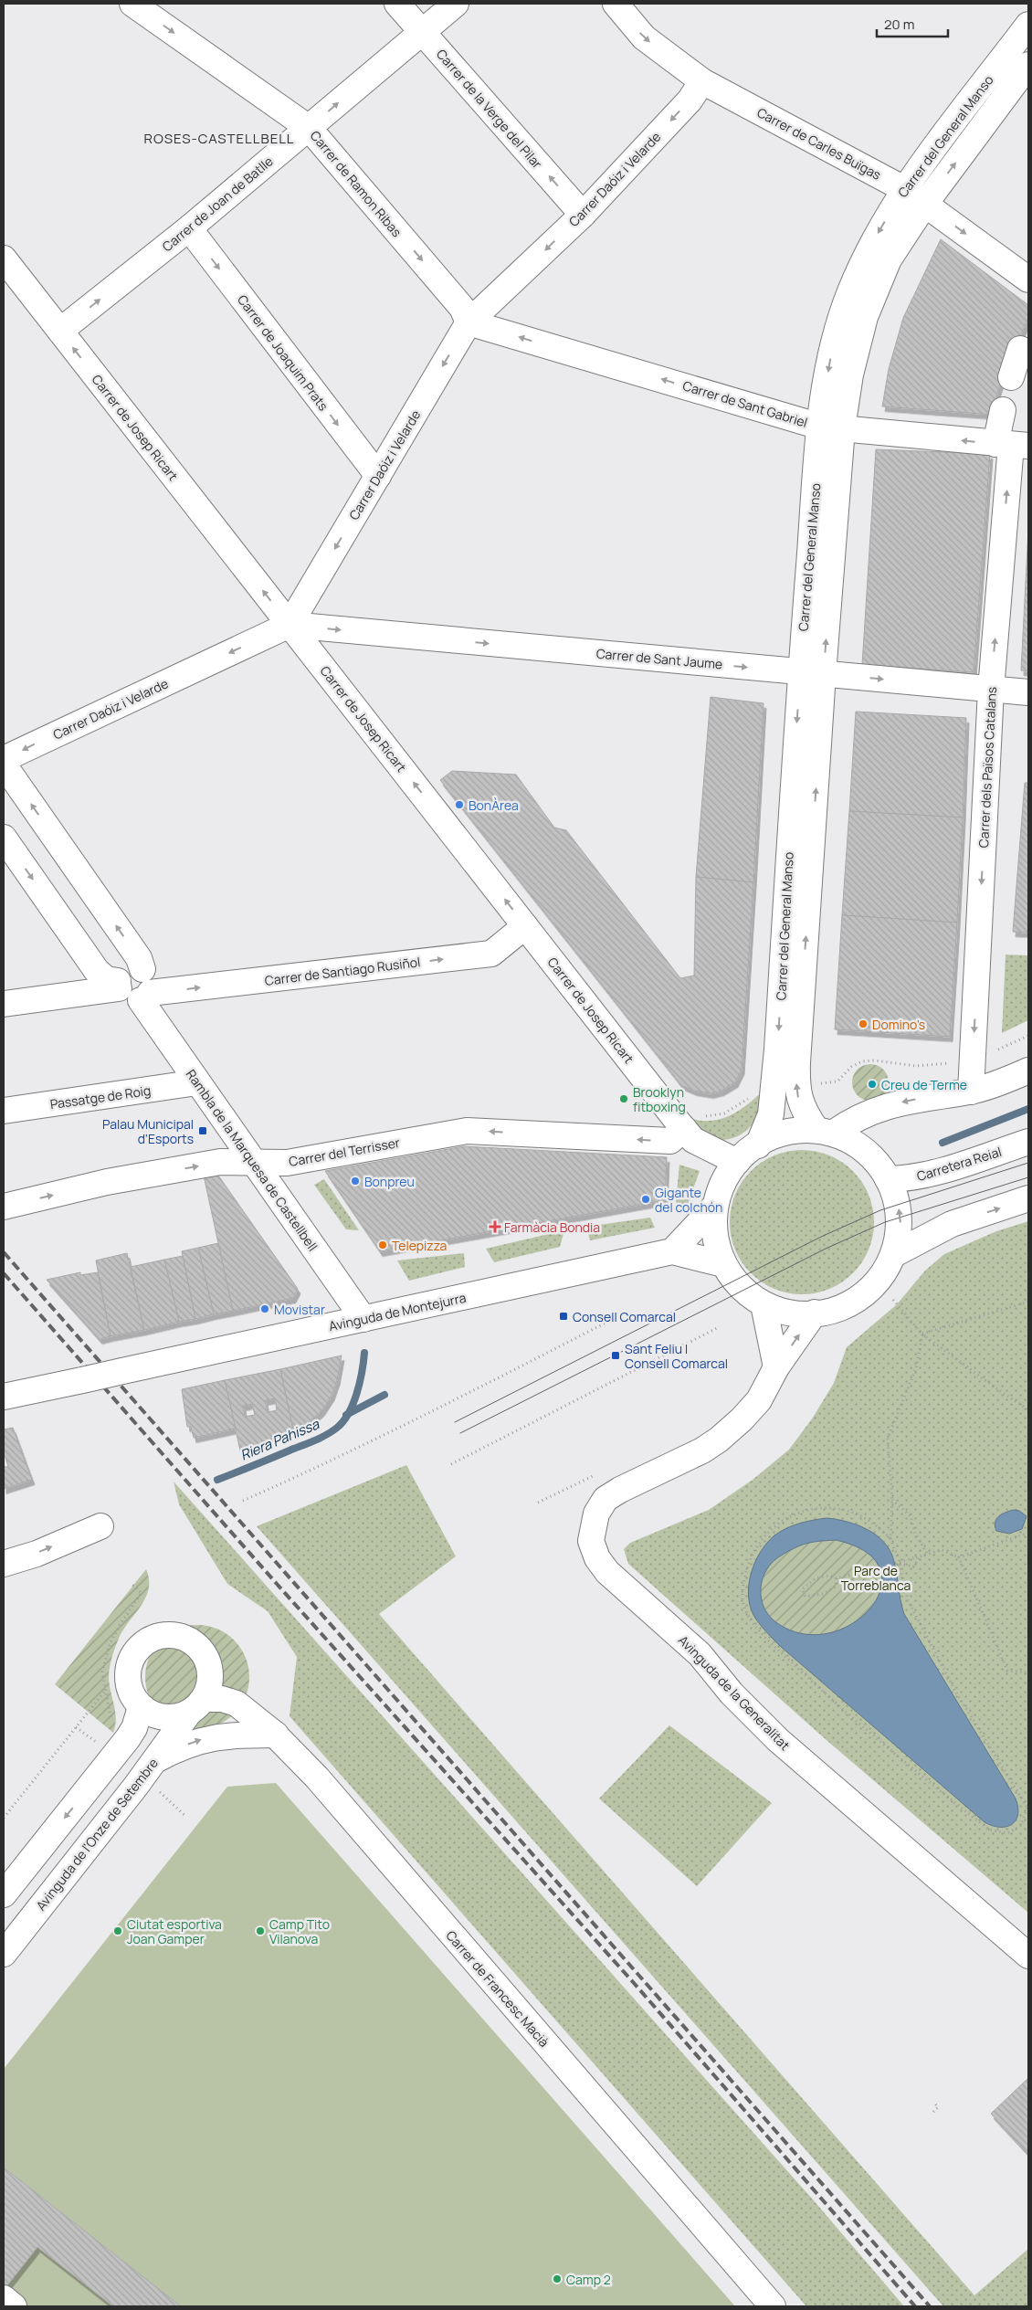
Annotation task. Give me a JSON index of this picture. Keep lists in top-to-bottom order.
{
  "streets": {
    "street": [
      "Carrer de la Verge del Pilar",
      "Carrer del General Manso",
      "Carrer de Carles Buïgas",
      "Carrer Daóiz i Velarde",
      "Carrer de Ramon Ribas",
      "Carrer de Joan de Batlle",
      "Carrer de Joaquim Prats",
      "Carrer de Sant Gabriel",
      "Carrer de Josep Ricart",
      "Carrer de Sant Jaume",
      "Carrer dels Països Catalans",
      "Carrer de Santiago Rusiñol",
      "Passatge de Roig",
      "Carrer del Terrisser",
      "Rambla de la Marquesa de Castellbell",
      "Carretera Reial",
      "Avinguda de Montejurra",
      "Avinguda de la Generalitat",
      "Avinguda de l'Onze de Setembre",
      "Carrer de Francesc Macià"
    ]
  },
  "crossings": [
    ["Carrer de la Verge del Pilar", "Carrer Daóiz i Velarde"],
    ["Carrer de la Verge del Pilar", "Carrer de Joan de Batlle"],
    ["Carrer del General Manso", "Carrer de Carles Buïgas"],
    ["Carrer del General Manso", "Carrer de Sant Gabriel"],
    ["Carrer del General Manso", "Carrer de Sant Jaume"],
    ["Carrer de Carles Buïgas", "Carrer Daóiz i Velarde"],
    ["Carrer Daóiz i Velarde", "Carrer de Ramon Ribas"],
    ["Carrer Daóiz i Velarde", "Carrer de Joaquim Prats"],
    ["Carrer Daóiz i Velarde", "Carrer de Sant Gabriel"],
    ["Carrer Daóiz i Velarde", "Carrer de Josep Ricart"],
    ["Carrer Daóiz i Velarde", "Carrer de Sant Jaume"],
    ["Carrer de Ramon Ribas", "Carrer de Joan de Batlle"],
    ["Carrer de Ramon Ribas", "Carrer de Sant Gabriel"],
    ["Carrer de Joan de Batlle", "Carrer de Joaquim Prats"],
    ["Carrer de Joan de Batlle", "Carrer de Josep Ricart"],
    ["Carrer de Sant Gabriel", "Carrer dels Països Catalans"],
    ["Carrer de Josep Ricart", "Carrer de Sant Jaume"],
    ["Carrer de Josep Ricart", "Carrer de Santiago Rusiñol"],
    ["Carrer de Josep Ricart", "Carrer del Terrisser"],
    ["Carrer de Sant Jaume", "Carrer dels Països Catalans"],
    ["Carrer de Santiago Rusiñol", "Rambla de la Marquesa de Castellbell"],
    ["Passatge de Roig", "Rambla de la Marquesa de Castellbell"],
    ["Carrer del Terrisser", "Rambla de la Marquesa de Castellbell"],
    ["Rambla de la Marquesa de Castellbell", "Avinguda de Montejurra"],
    ["Avinguda de l'Onze de Setembre", "Carrer de Francesc Macià"]
  ],
  "one_way": [
    "Carrer de la Verge del Pilar",
    "Carrer de Carles Buïgas",
    "Carrer Daóiz i Velarde",
    "Carrer de Ramon Ribas",
    "Carrer de Joan de Batlle",
    "Carrer de Joaquim Prats",
    "Carrer de Sant Gabriel",
    "Carrer de Josep Ricart",
    "Carrer de Sant Jaume",
    "Carrer de Santiago Rusiñol"
  ],
  "districts": ["ROSES-CASTELLBELL"],
  "water": ["Riera Pahissa"],
  "parks": ["Parc de Torreblanca"],
  "places": {
    "other": [
      "BonÀrea",
      "Domino's",
      "Creu de Terme",
      "Brooklyn fitboxing",
      "Bonpreu",
      "Gigante del colchón",
      "Telepizza",
      "Movistar",
      "Ciutat esportiva Joan Gamper",
      "Camp Tito Vilanova",
      "Camp 2"
    ],
    "transit": ["Palau Municipal d'Esports", "Consell Comarcal", "Sant Feliu | Consell Comarcal"],
    "health": ["Farmàcia Bondia"]
  },
  "scale_bar": "20 m"
}
